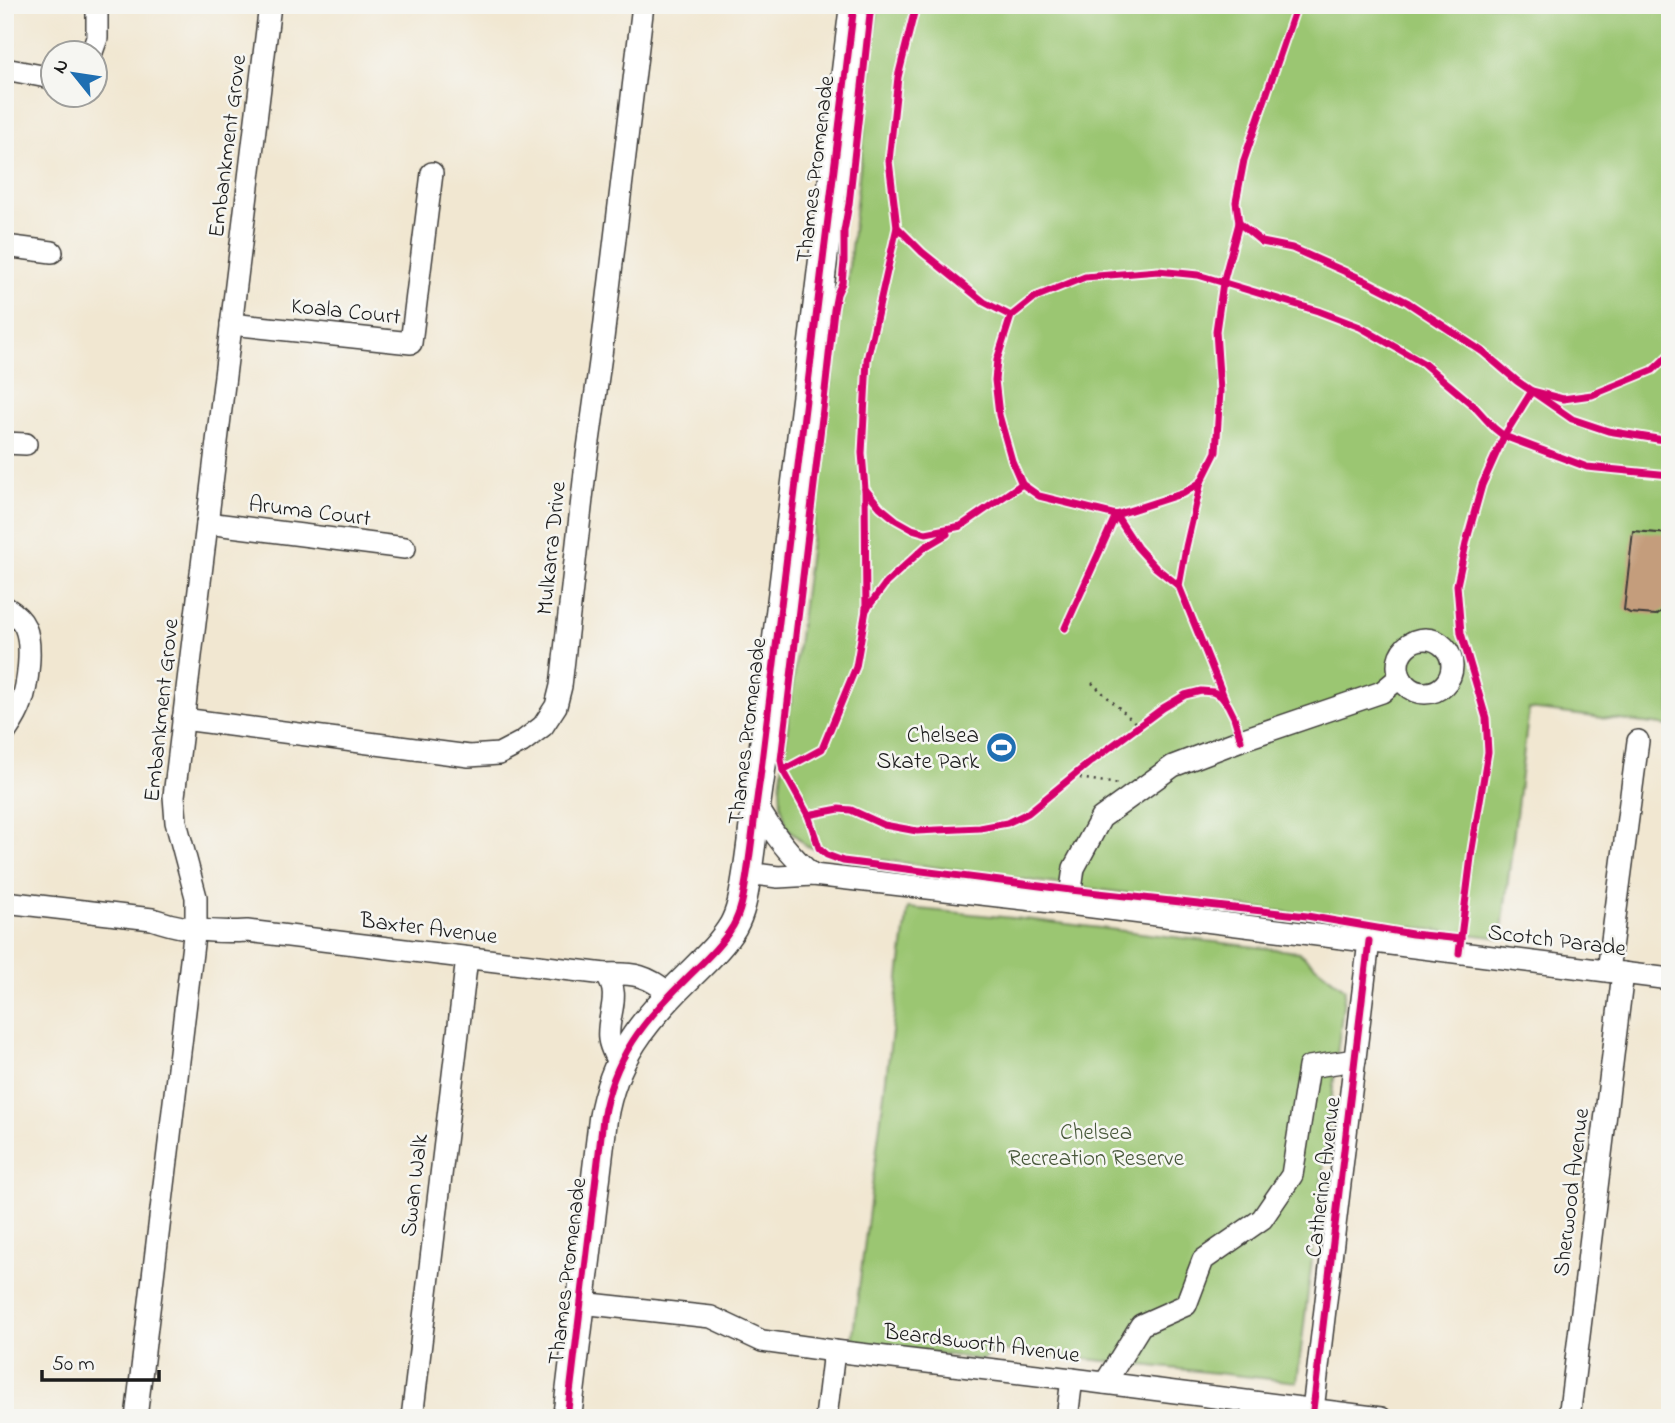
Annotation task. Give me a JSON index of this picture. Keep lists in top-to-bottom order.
{
  "streets": {
    "main road": ["Thames Promenade"],
    "street": [
      "Embankment Grove",
      "Koala Court",
      "Aruma Court",
      "Mulkarra Drive",
      "Baxter Avenue",
      "Scotch Parade",
      "Catherine Avenue",
      "Swan Walk",
      "Sherwood Avenue",
      "Beardsworth Avenue"
    ]
  },
  "crossings": [
    ["Embankment Grove", "Koala Court"],
    ["Embankment Grove", "Aruma Court"],
    ["Embankment Grove", "Mulkarra Drive"],
    ["Embankment Grove", "Baxter Avenue"],
    ["Thames Promenade", "Baxter Avenue"],
    ["Thames Promenade", "Scotch Parade"],
    ["Thames Promenade", "Beardsworth Avenue"],
    ["Baxter Avenue", "Swan Walk"],
    ["Scotch Parade", "Catherine Avenue"],
    ["Scotch Parade", "Sherwood Avenue"],
    ["Catherine Avenue", "Beardsworth Avenue"]
  ],
  "parks": ["Chelsea Recreation Reserve"],
  "places": {
    "sports": ["Chelsea Skate Park"]
  },
  "scale_bar": "50 m",
  "north": "top left"
}
